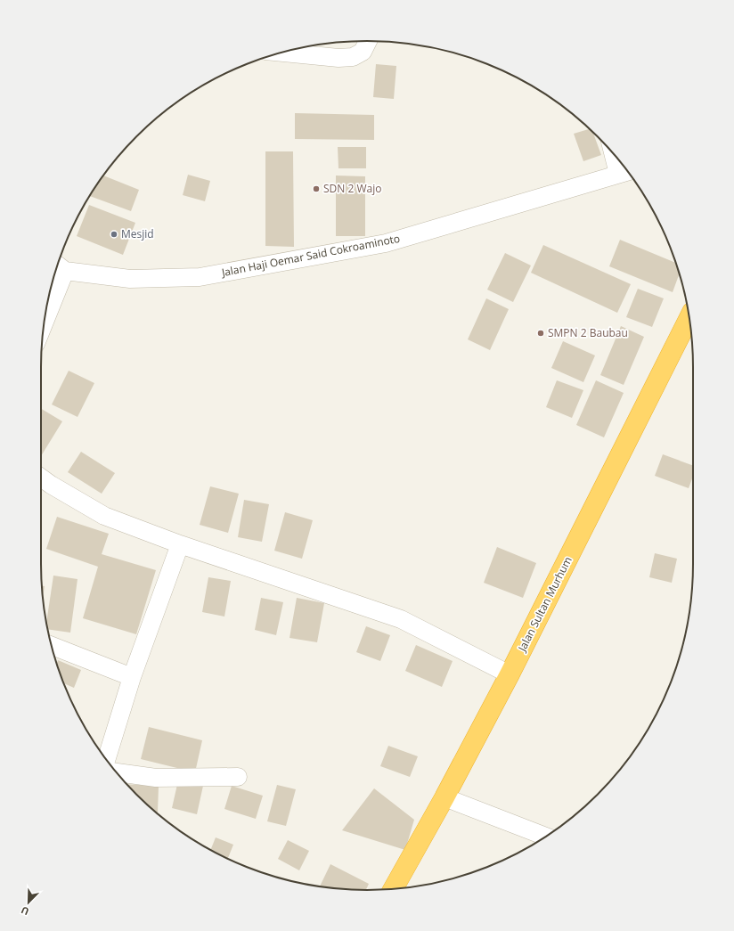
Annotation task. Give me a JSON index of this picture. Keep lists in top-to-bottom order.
{
  "streets": {
    "highway": ["Jalan Sultan Murhum"],
    "street": ["Jalan Haji Oemar Said Cokroaminoto"]
  },
  "places": ["SDN 2 Wajo", "Mesjid", "SMPN 2 Baubau"],
  "north": "bottom left"
}
